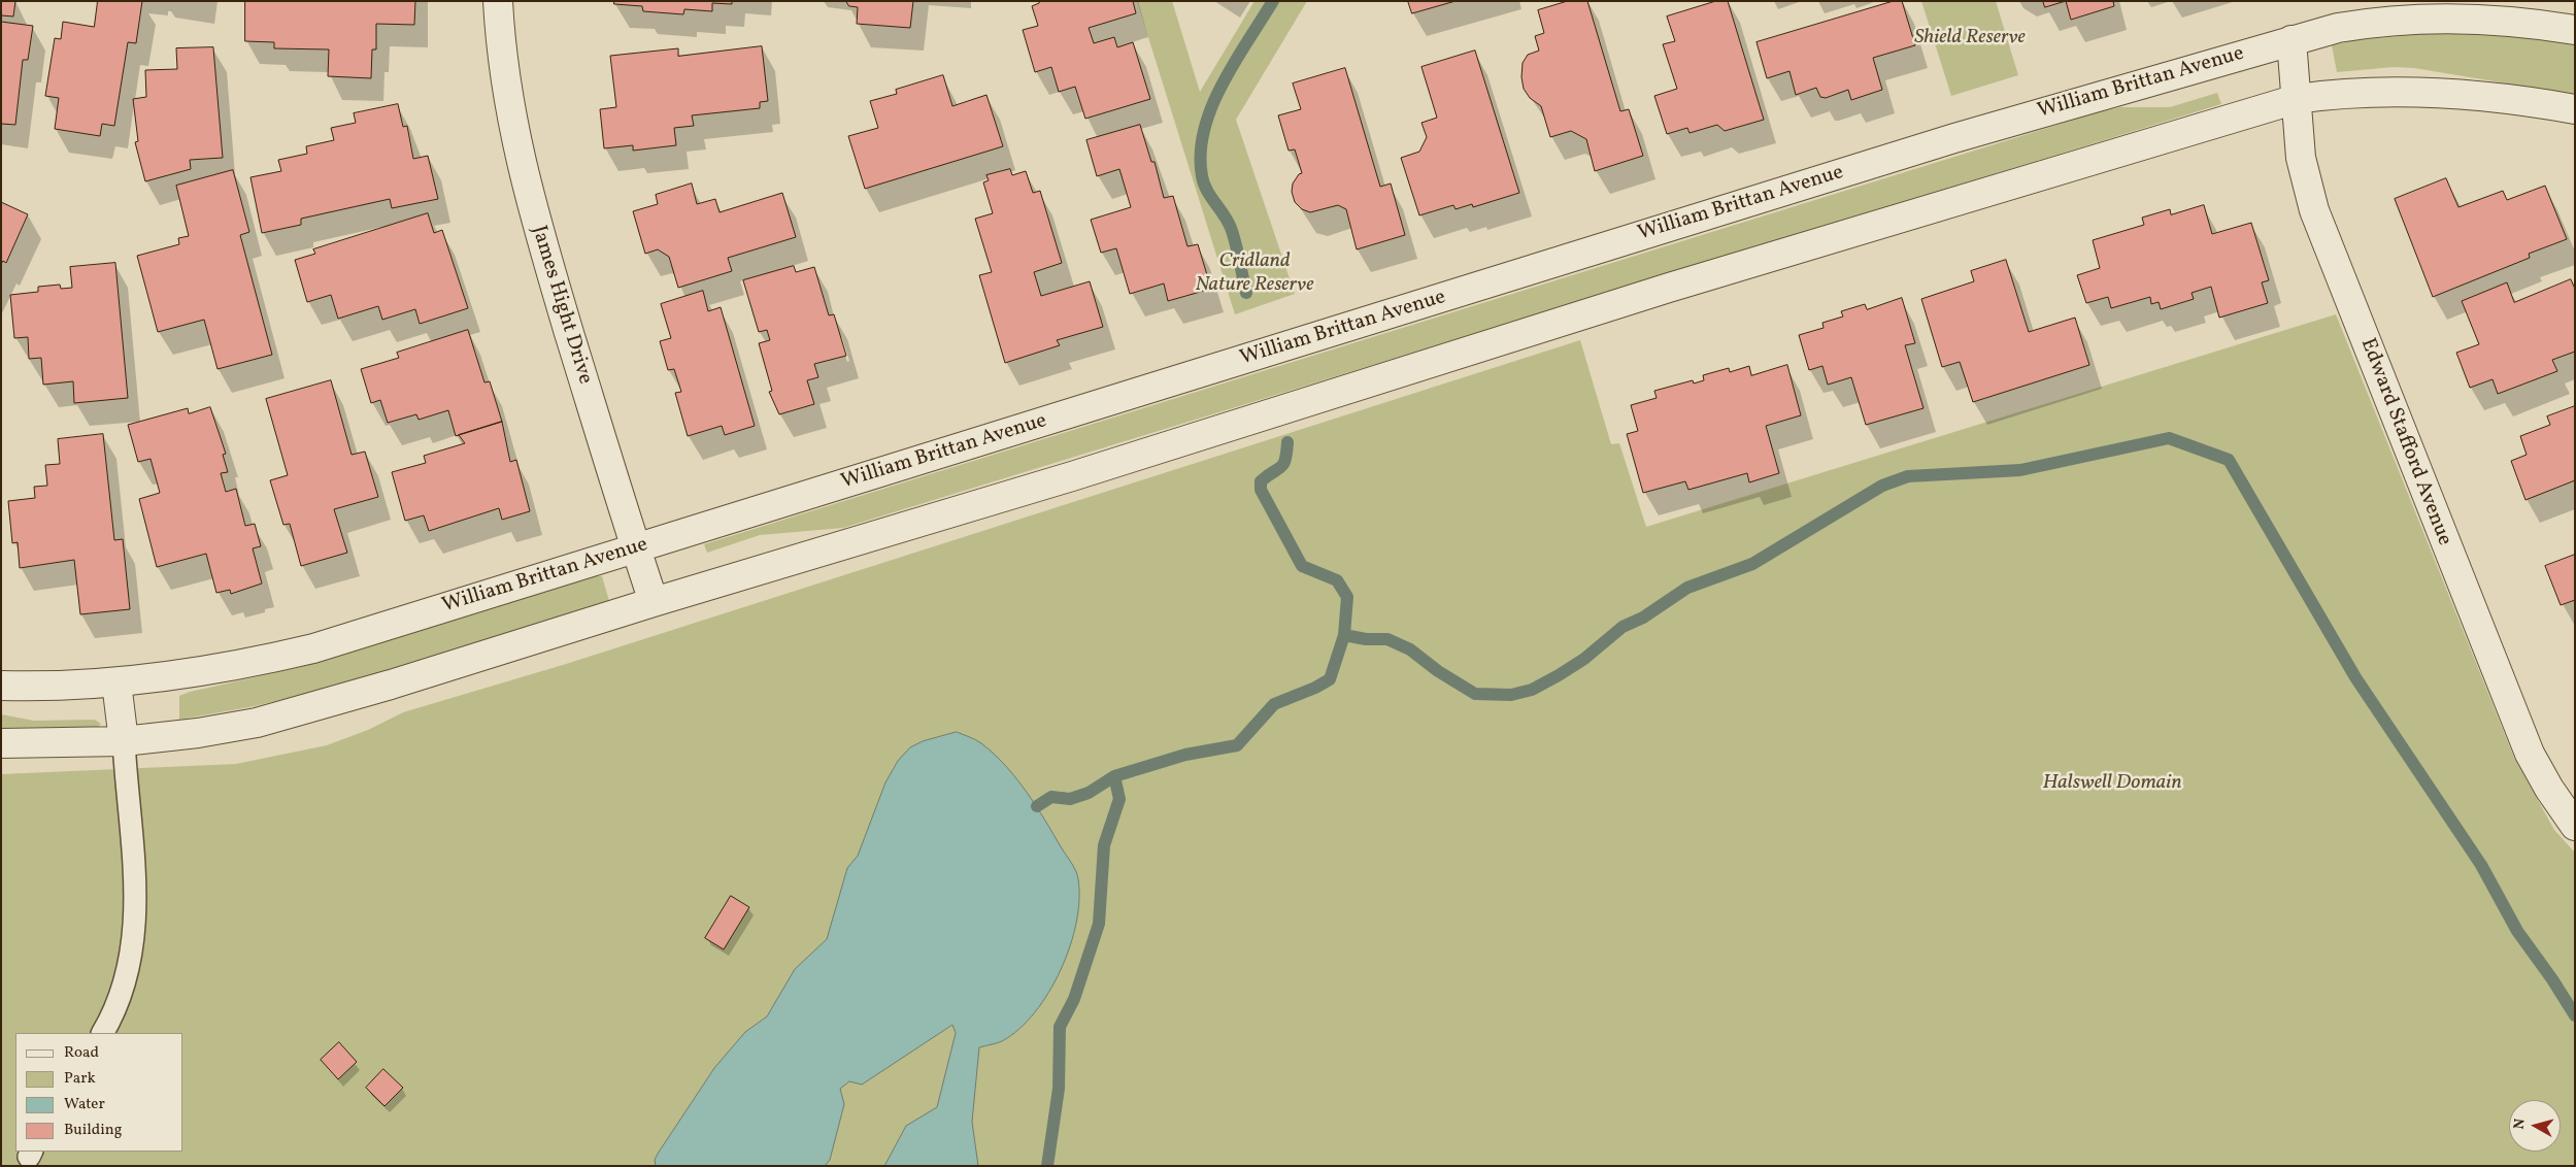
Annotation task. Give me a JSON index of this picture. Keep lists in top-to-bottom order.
{
  "streets": {
    "street": ["William Brittan Avenue", "James Hight Drive", "Edward Stafford Avenue"]
  },
  "crossings": [
    ["William Brittan Avenue", "James Hight Drive"],
    ["William Brittan Avenue", "Edward Stafford Avenue"]
  ],
  "parks": ["Shield Reserve", "Cridland Nature Reserve", "Halswell Domain"],
  "legend": [
    "Road",
    "Park",
    "Water",
    "Building"
  ],
  "north": "left"
}
